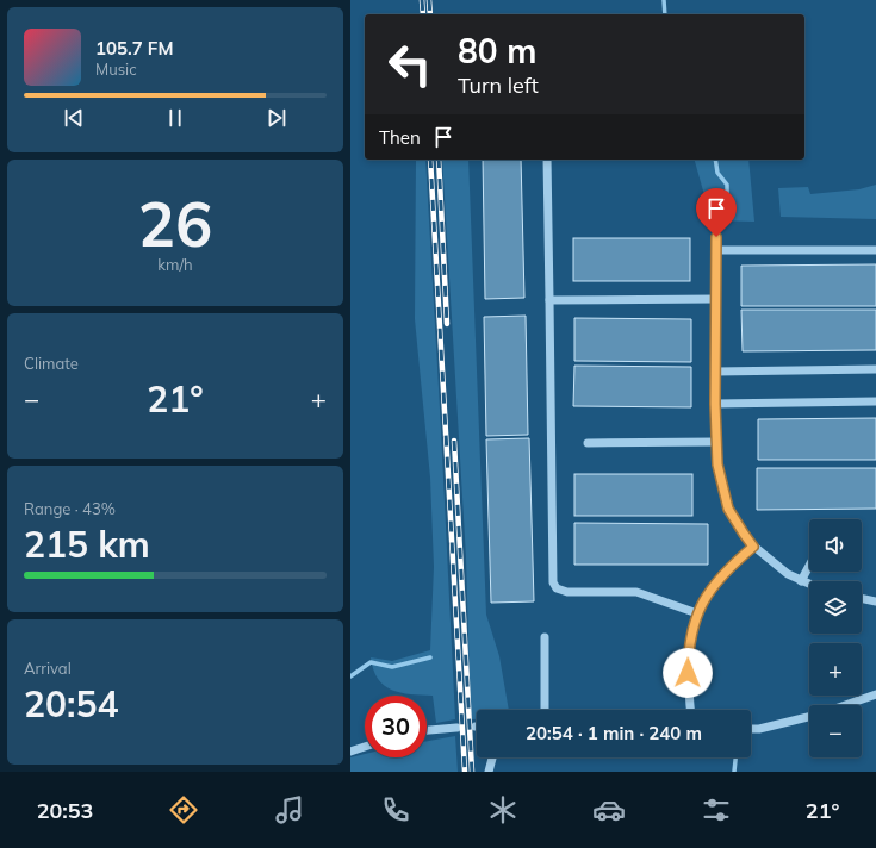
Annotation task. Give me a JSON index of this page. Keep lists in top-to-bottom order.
{
  "page": {
    "turn": ["80 m", "Turn left"],
    "song": ["105.7 FM", "Music"],
    "then": "Then",
    "tile": [
      ["26", "km/h"],
      "Climate",
      ["Range · 43%", "215 km"],
      ["Arrival", "20:54"]
    ],
    "heat": ["−", "21°", "+"],
    "map_buttons": ["+", "−"],
    "limit": "30",
    "trip": "20:54 · 1 min · 240 m",
    "tabs": ["20:53", "21°"]
  }
}
